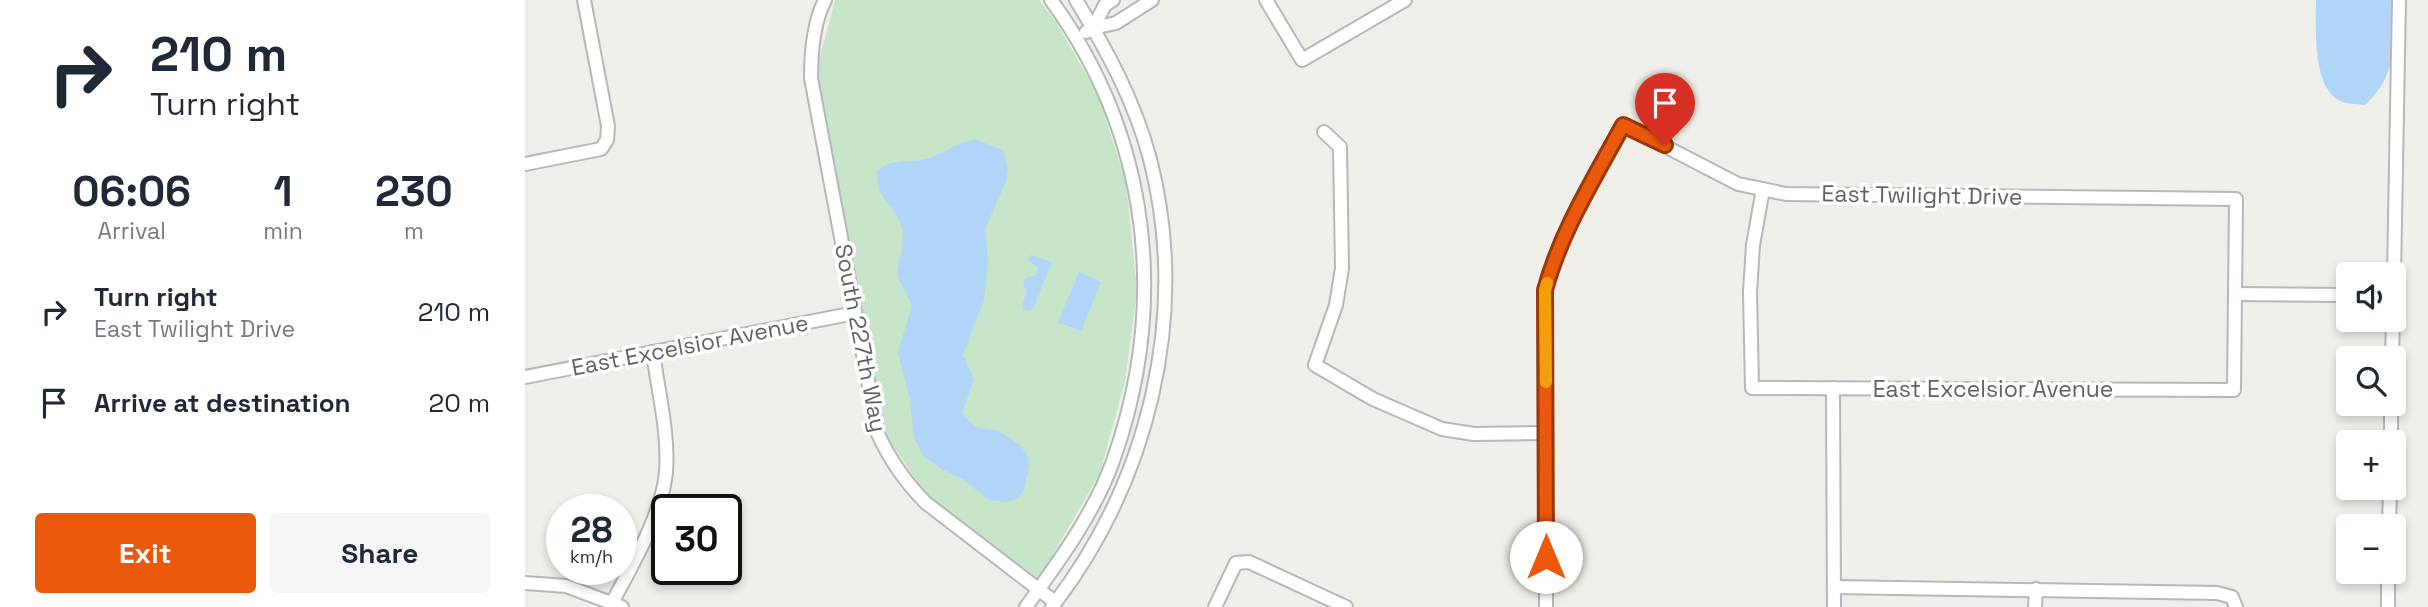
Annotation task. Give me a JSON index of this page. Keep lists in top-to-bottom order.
{
  "streets": {
    "street": ["East Twilight Drive", "South 227th Way", "East Excelsior Avenue"]
  },
  "crossings": [
    ["East Twilight Drive", "East Excelsior Avenue"],
    ["South 227th Way", "East Excelsior Avenue"]
  ],
  "page": {
    "turn": ["210 m", "Turn right"],
    "eta": [
      "06:06",
      "Arrival",
      "1",
      "min",
      "230",
      "m"
    ],
    "map_buttons": ["+", "−"],
    "list": [
      {
        "name": "Turn right",
        "note": "East Twilight Drive",
        "value": "210 m"
      },
      {
        "name": "Arrive at destination",
        "value": "20 m"
      }
    ],
    "speed": "28 km/h",
    "limit": "30",
    "buttons": ["Exit", "Share"]
  }
}
